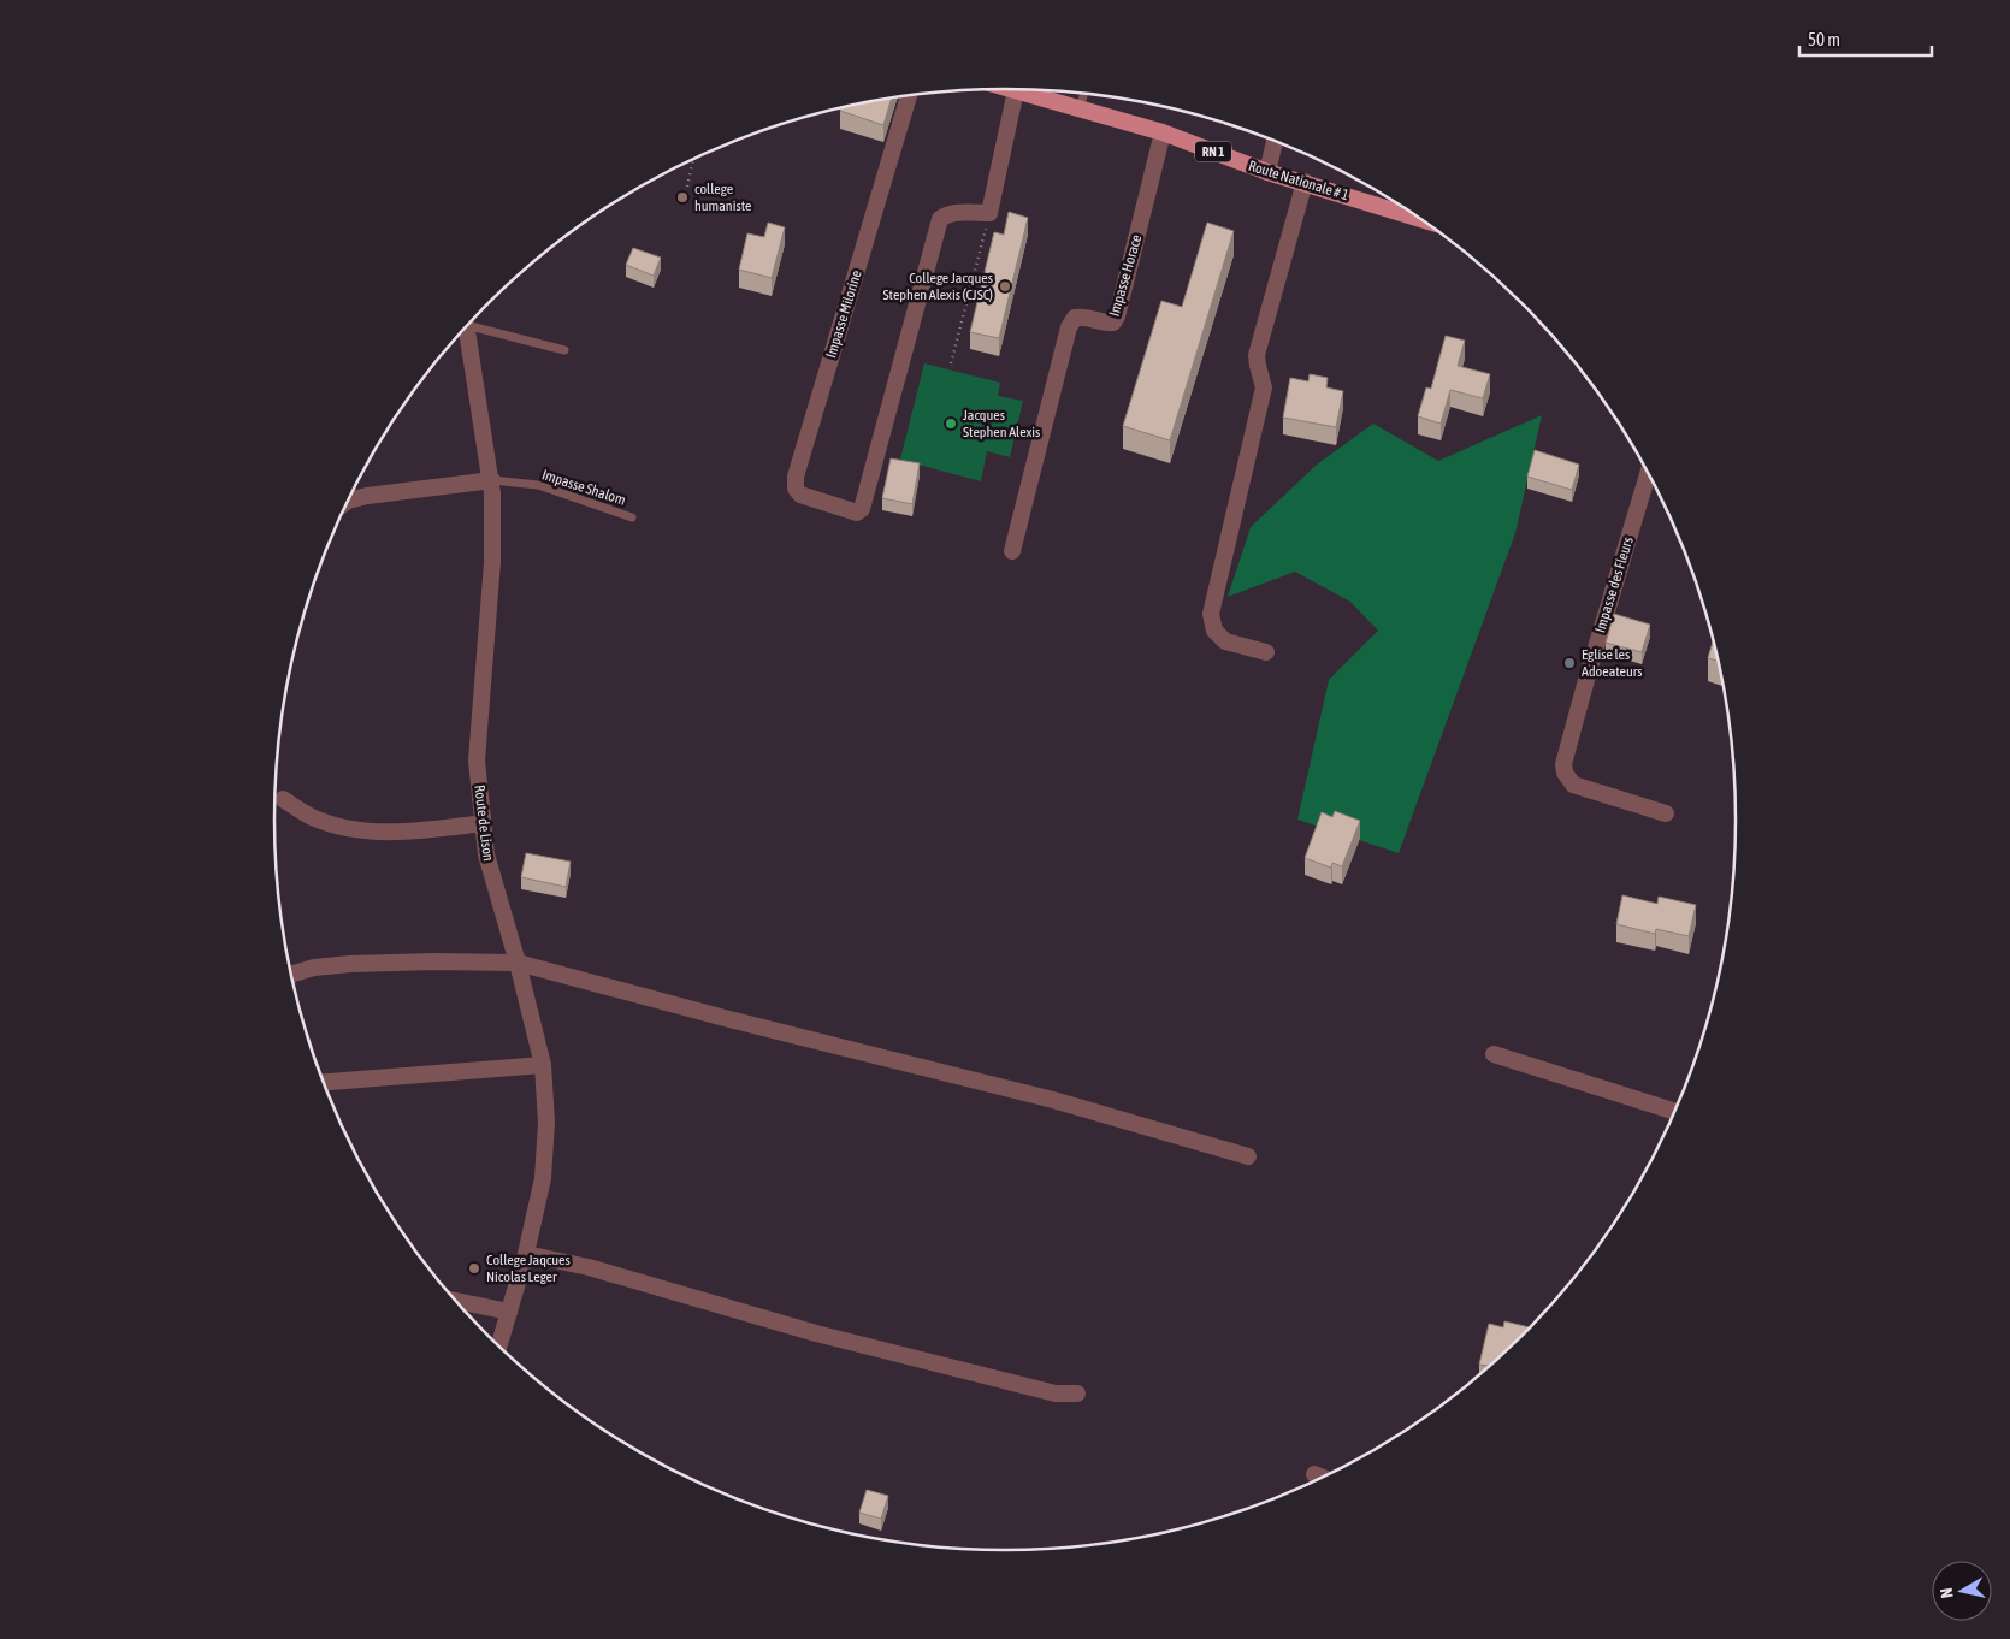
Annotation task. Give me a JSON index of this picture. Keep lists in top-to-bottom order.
{
  "streets": {
    "main road": ["RN 1", "Route Nationale # 1"],
    "street": [
      "Impasse Horace",
      "Impasse Milorine",
      "Impasse des Fleurs",
      "Route de Lison"
    ],
    "lane": ["Impasse Shalom"]
  },
  "crossings": [
    ["Route Nationale # 1", "Impasse Horace"],
    ["Impasse Shalom", "Route de Lison"]
  ],
  "places": [
    "college humaniste",
    "College Jacques Stephen Alexis (CJSC)",
    "Jacques Stephen Alexis",
    "Eglise les Adoeateurs",
    "College Jaqcues Nicolas Leger"
  ],
  "scale_bar": "50 m",
  "north": "left"
}
